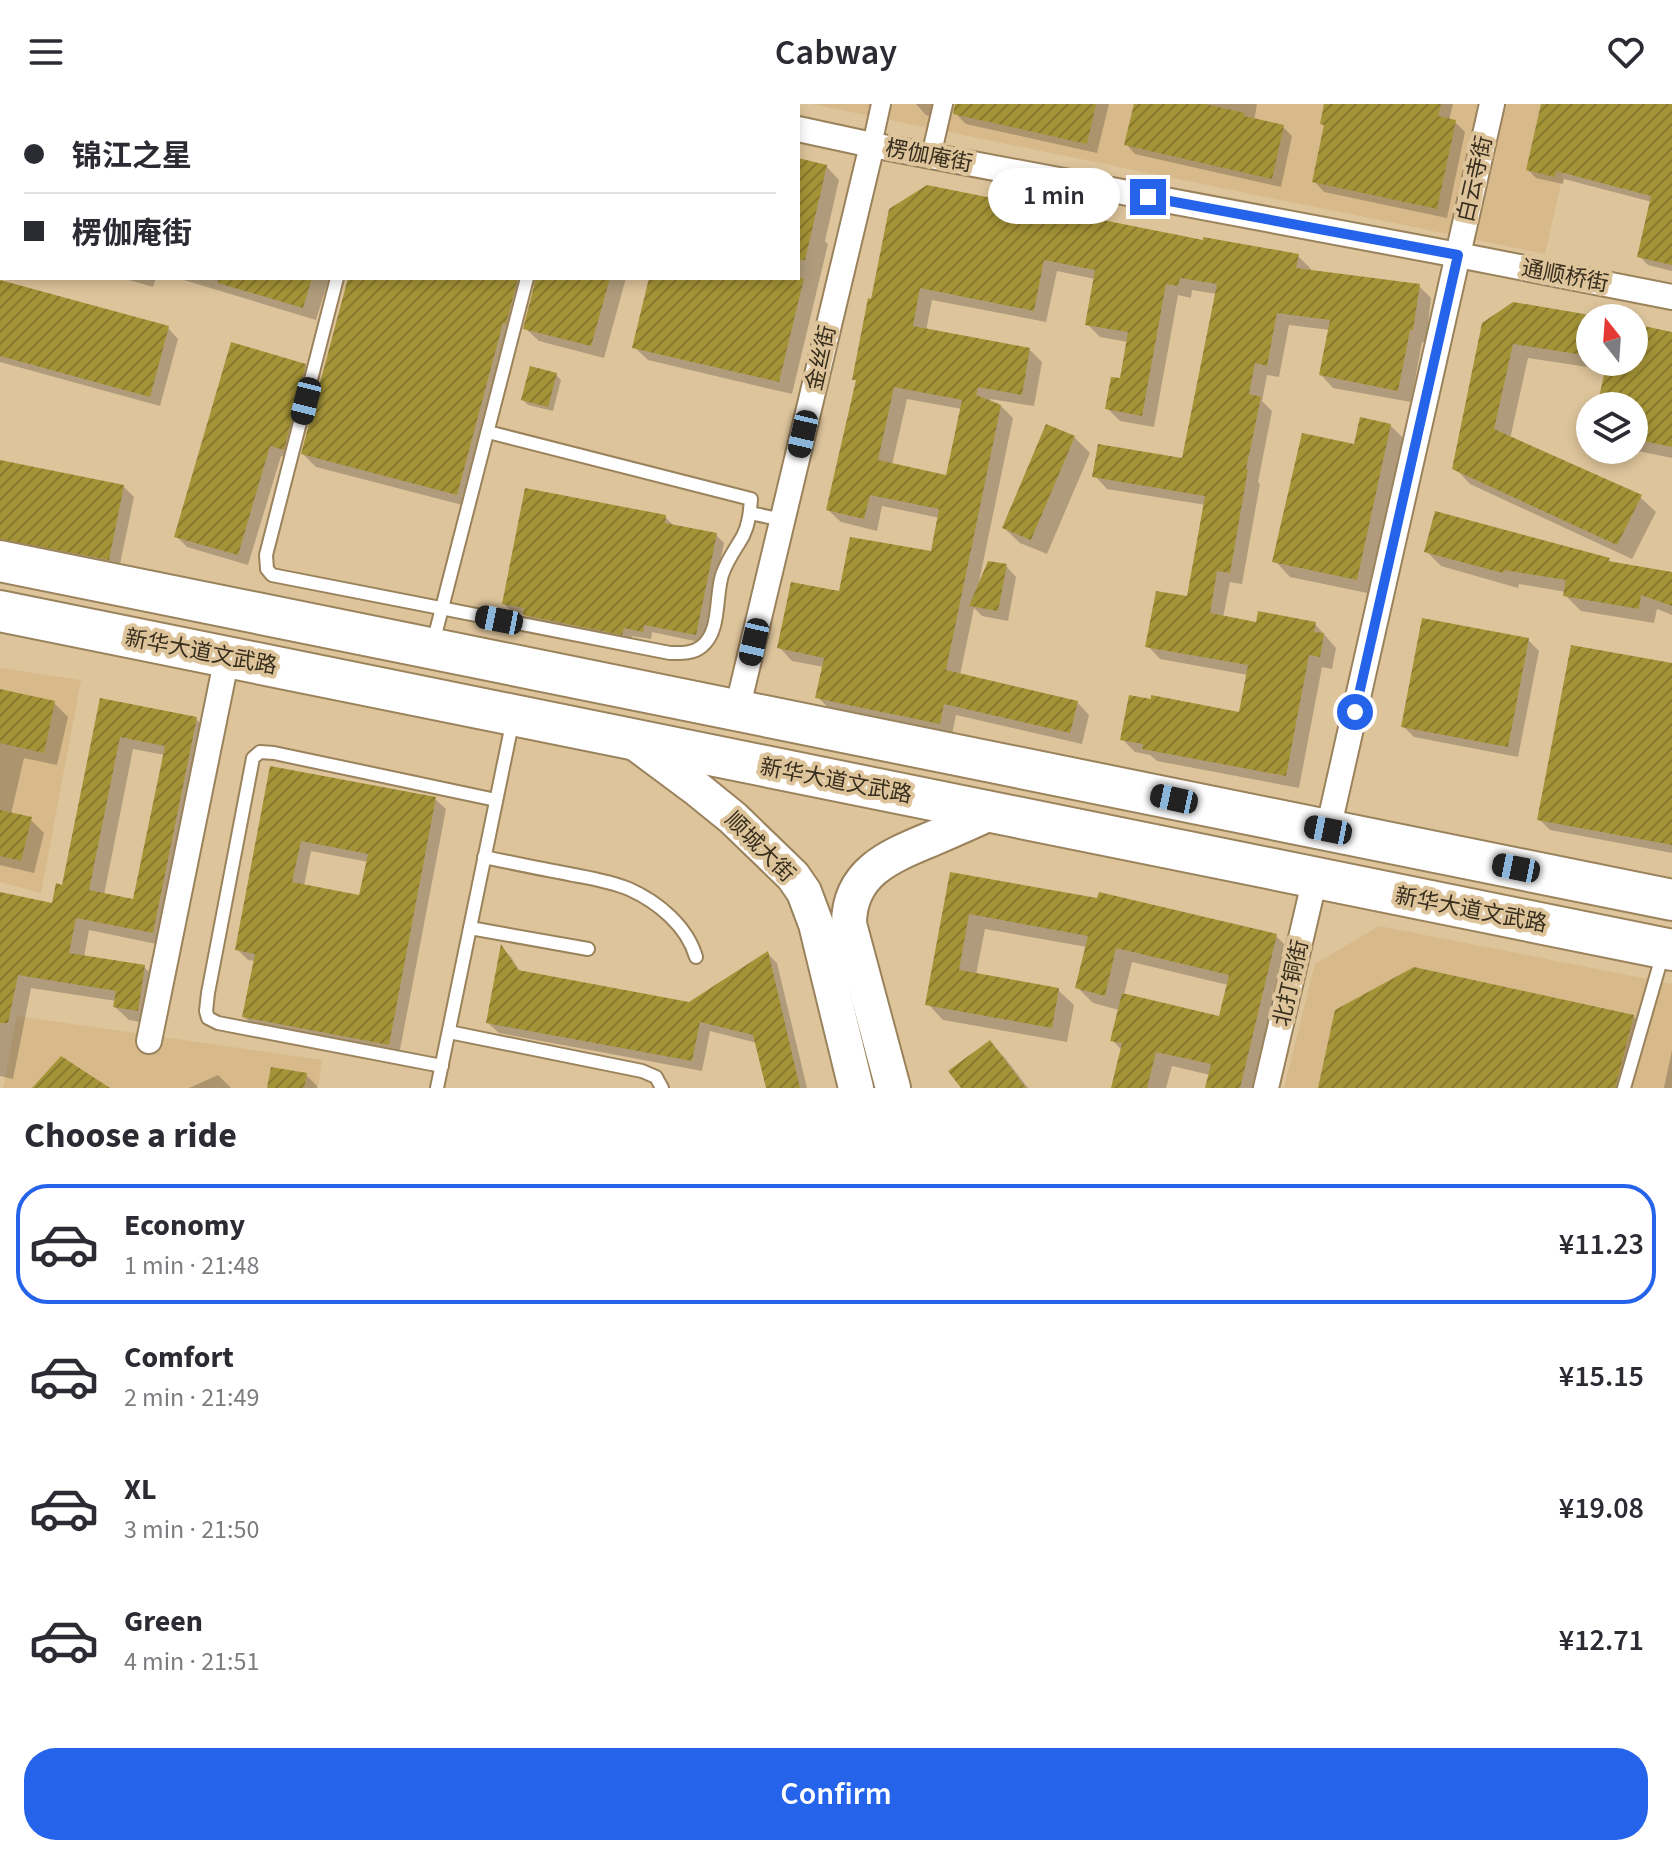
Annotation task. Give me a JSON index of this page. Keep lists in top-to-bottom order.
{
  "streets": {
    "main road": ["新华大道文武路", "顺城大街"],
    "street": [
      "楞伽庵街",
      "白云寺街",
      "通顺桥街",
      "金丝街",
      "北打铜街"
    ]
  },
  "crossings": [
    ["楞伽庵街", "白云寺街"],
    ["楞伽庵街", "通顺桥街"],
    ["楞伽庵街", "金丝街"],
    ["白云寺街", "通顺桥街"],
    ["新华大道文武路", "顺城大街"],
    ["新华大道文武路", "北打铜街"]
  ],
  "north": "top",
  "page": {
    "header": "Cabway",
    "banner": ["锦江之星", "楞伽庵街"],
    "bubble": "1 min",
    "heading": "Choose a ride",
    "list": [
      {
        "name": "Economy",
        "note": "1 min · 21:48",
        "value": "¥11.23"
      },
      {
        "name": "Comfort",
        "note": "2 min · 21:49",
        "value": "¥15.15"
      },
      {
        "name": "XL",
        "note": "3 min · 21:50",
        "value": "¥19.08"
      },
      {
        "name": "Green",
        "note": "4 min · 21:51",
        "value": "¥12.71"
      }
    ],
    "buttons": "Confirm"
  }
}
